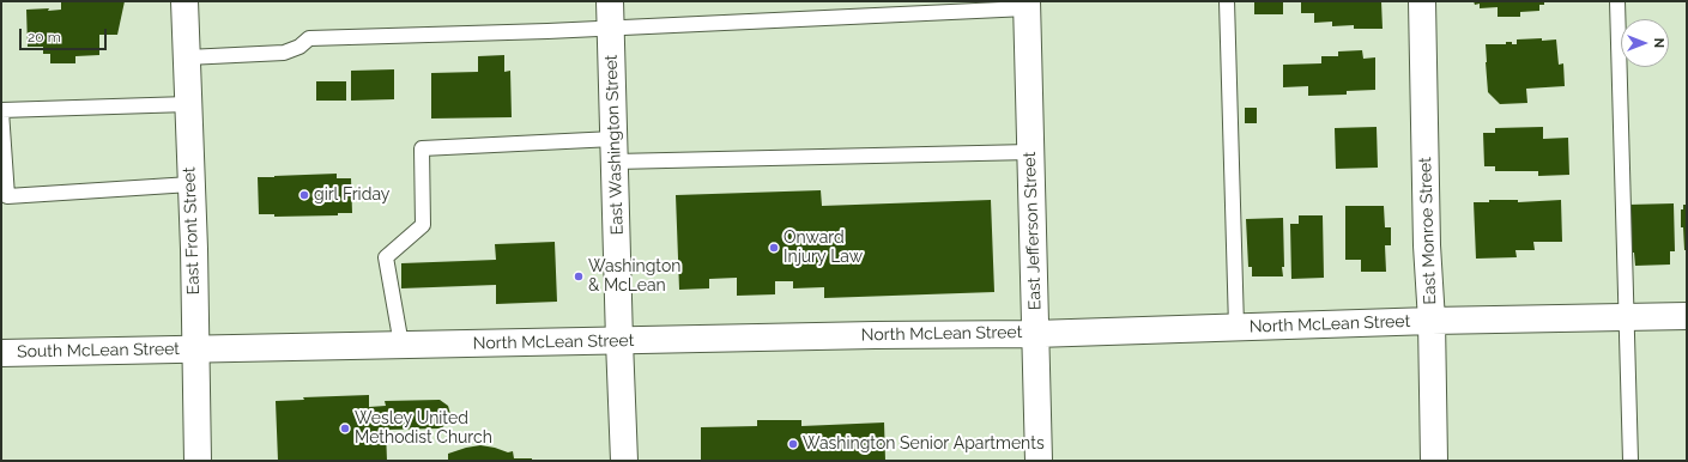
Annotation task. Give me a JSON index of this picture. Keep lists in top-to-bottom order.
{
  "streets": {
    "street": [
      "East Washington Street",
      "East Front Street",
      "East Jefferson Street",
      "East Monroe Street",
      "North McLean Street",
      "South McLean Street"
    ]
  },
  "crossings": [
    ["East Washington Street", "North McLean Street"],
    ["East Front Street", "North McLean Street"],
    ["East Front Street", "South McLean Street"],
    ["East Jefferson Street", "North McLean Street"],
    ["East Monroe Street", "North McLean Street"],
    ["North McLean Street", "South McLean Street"]
  ],
  "places": [
    "girl Friday",
    "Onward Injury Law",
    "Washington & McLean",
    "Wesley United Methodist Church",
    "Washington Senior Apartments"
  ],
  "scale_bar": "20 m",
  "north": "right"
}
